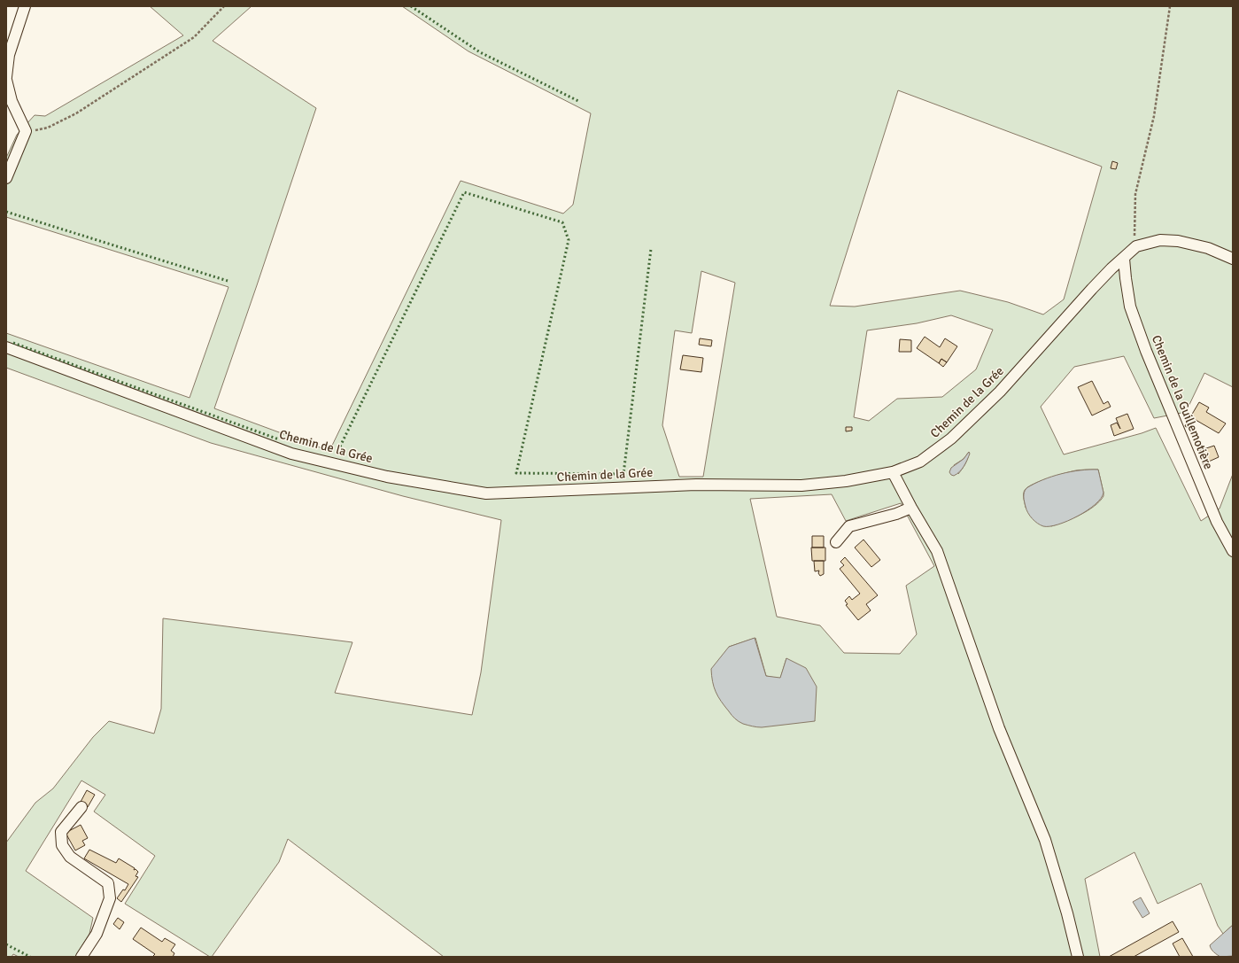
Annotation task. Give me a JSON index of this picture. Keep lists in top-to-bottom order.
{
  "streets": {
    "street": ["Chemin de la Grée", "Chemin de la Guillemotière"]
  },
  "crossings": [
    ["Chemin de la Grée", "Chemin de la Guillemotière"]
  ]
}
